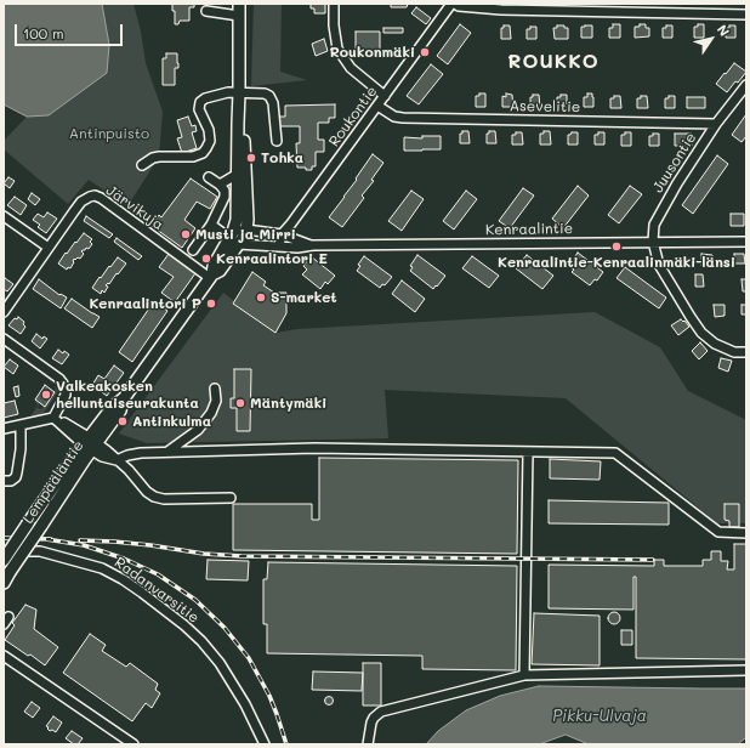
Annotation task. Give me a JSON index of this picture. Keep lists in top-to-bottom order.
{
  "streets": {
    "main road": ["Lempääläntie"],
    "street": [
      "Asevelitie",
      "Roukontie",
      "Juusontie",
      "Järvikuja",
      "Kenraalintie",
      "Radanvarsitie"
    ]
  },
  "crossings": [
    ["Asevelitie", "Roukontie"],
    ["Asevelitie", "Juusontie"],
    ["Roukontie", "Kenraalintie"],
    ["Juusontie", "Kenraalintie"],
    ["Järvikuja", "Lempääläntie"],
    ["Kenraalintie", "Lempääläntie"]
  ],
  "districts": ["ROUKKO"],
  "water": ["Pikku-Ulvaja"],
  "parks": ["Antinpuisto"],
  "places": [
    "Roukonmäki",
    "Tohka",
    "Musti ja Mirri",
    "Kenraalintie-Kenraalinmäki-länsi",
    "Kenraalintori E",
    "S-market",
    "Kenraalintori P",
    "Valkeakosken helluntaiseurakunta",
    "Mäntymäki",
    "Antinkulma"
  ],
  "scale_bar": "100 m",
  "north": "top right"
}
